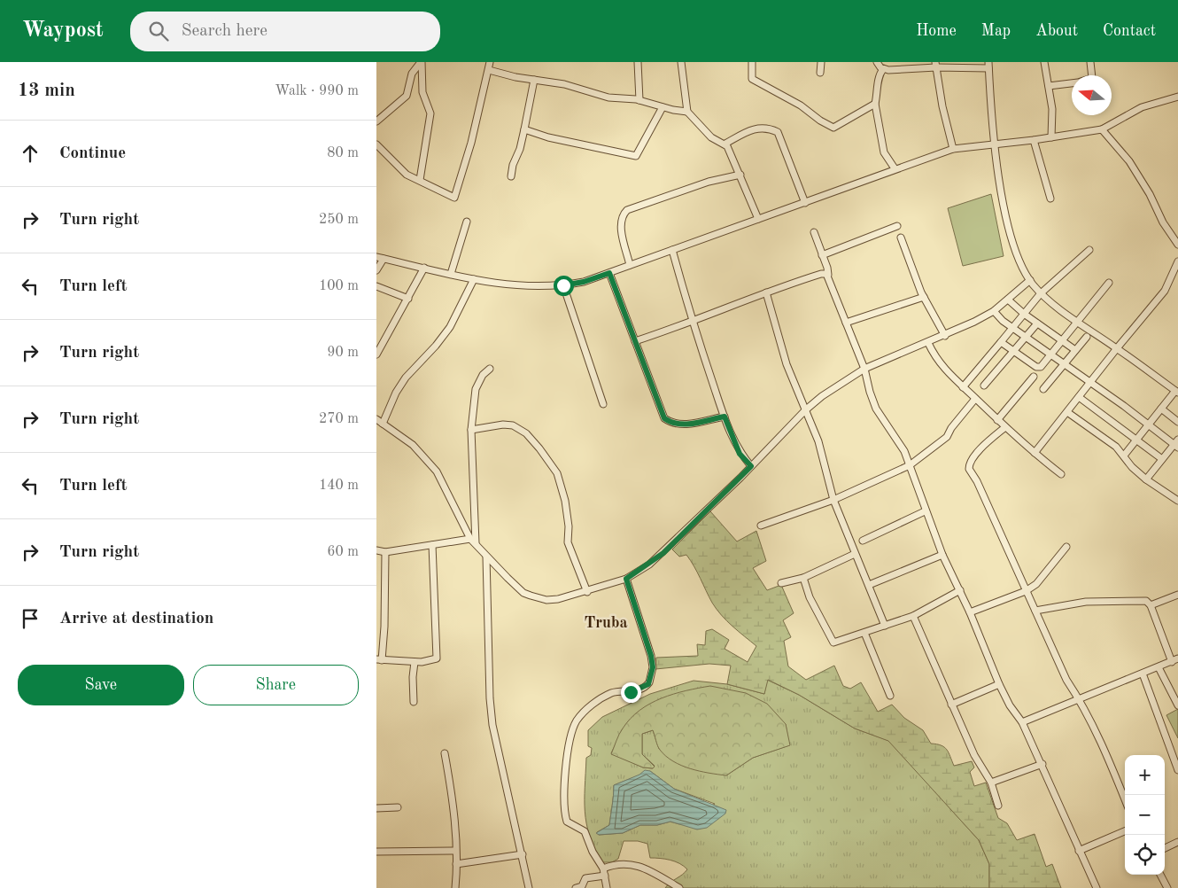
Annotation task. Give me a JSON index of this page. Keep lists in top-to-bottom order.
{
  "districts": ["Truba"],
  "north": "left",
  "page": {
    "header": "Waypost",
    "search": "Search here",
    "nav": [
      "Home",
      "Map",
      "About",
      "Contact"
    ],
    "heading": ["13 min", "Walk · 990 m"],
    "list": [
      ["Continue", "80 m"],
      ["Turn right", "250 m"],
      ["Turn left", "100 m"],
      ["Turn right", "90 m"],
      ["Turn right", "270 m"],
      ["Turn left", "140 m"],
      ["Turn right", "60 m"],
      "Arrive at destination"
    ],
    "buttons": ["Save", "Share"],
    "map_buttons": ["+", "−"]
  }
}
